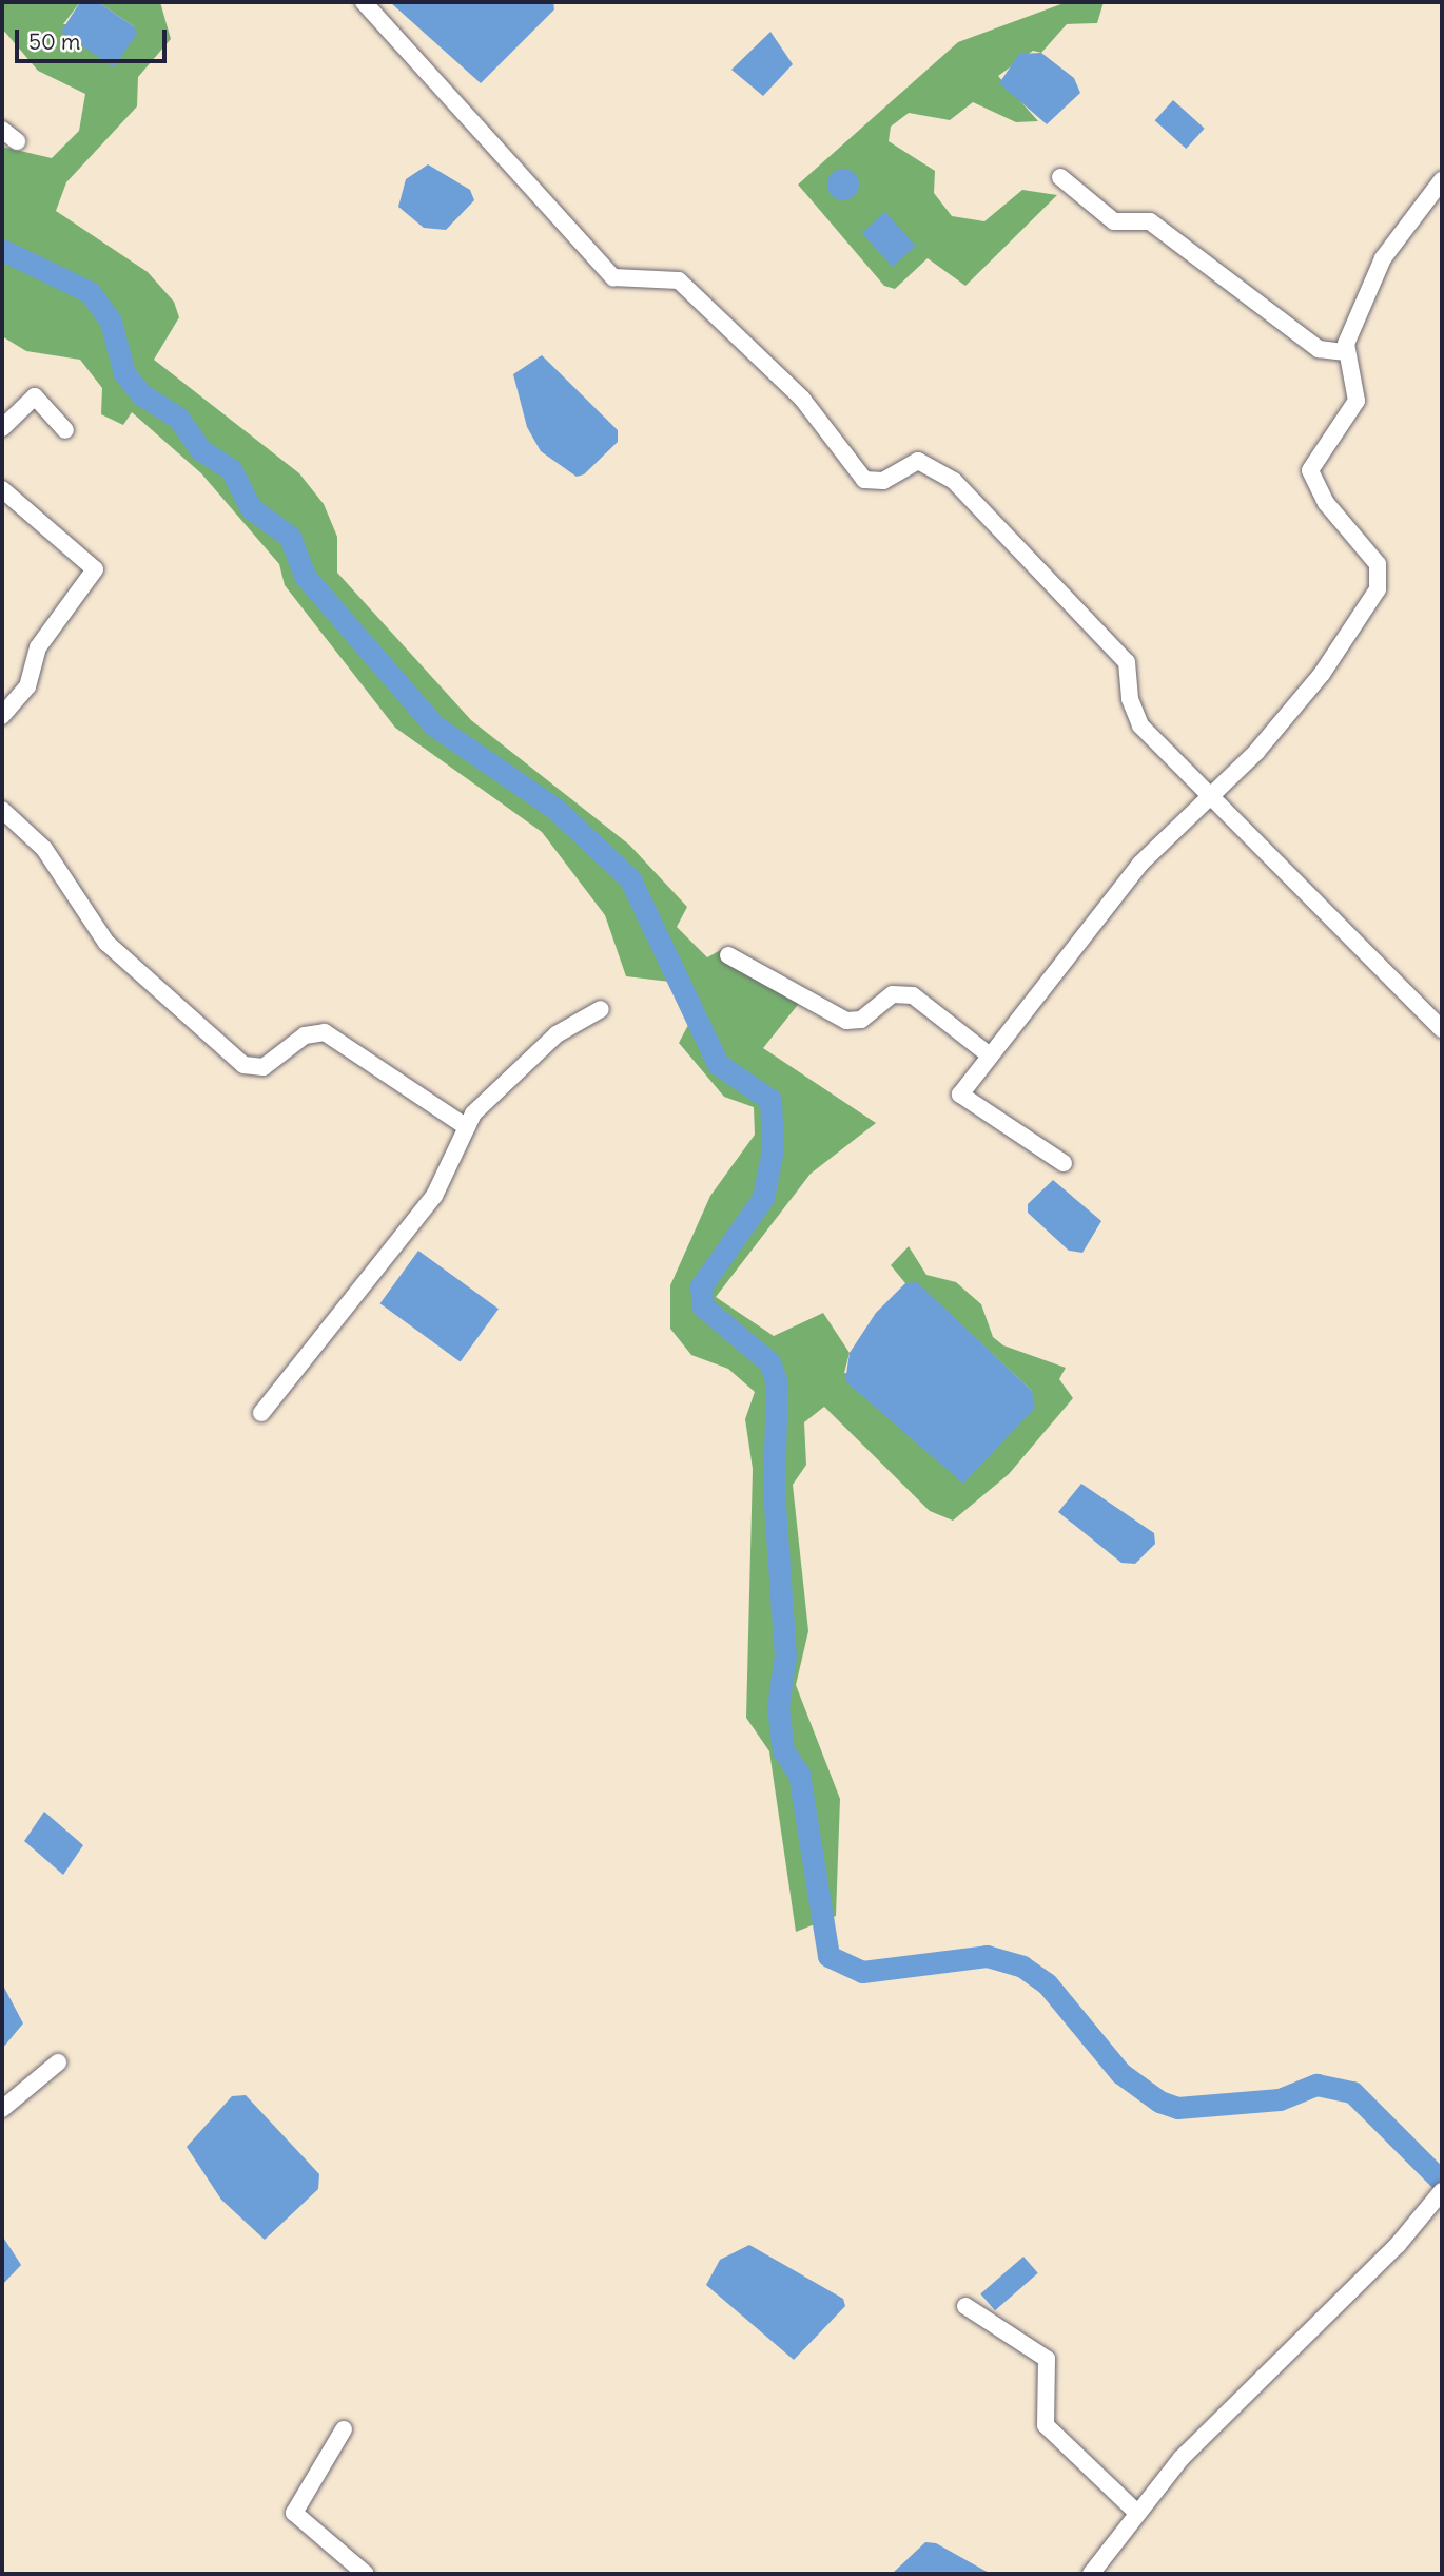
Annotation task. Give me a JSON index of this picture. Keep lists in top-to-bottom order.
{
  "scale_bar": "50 m"
}
